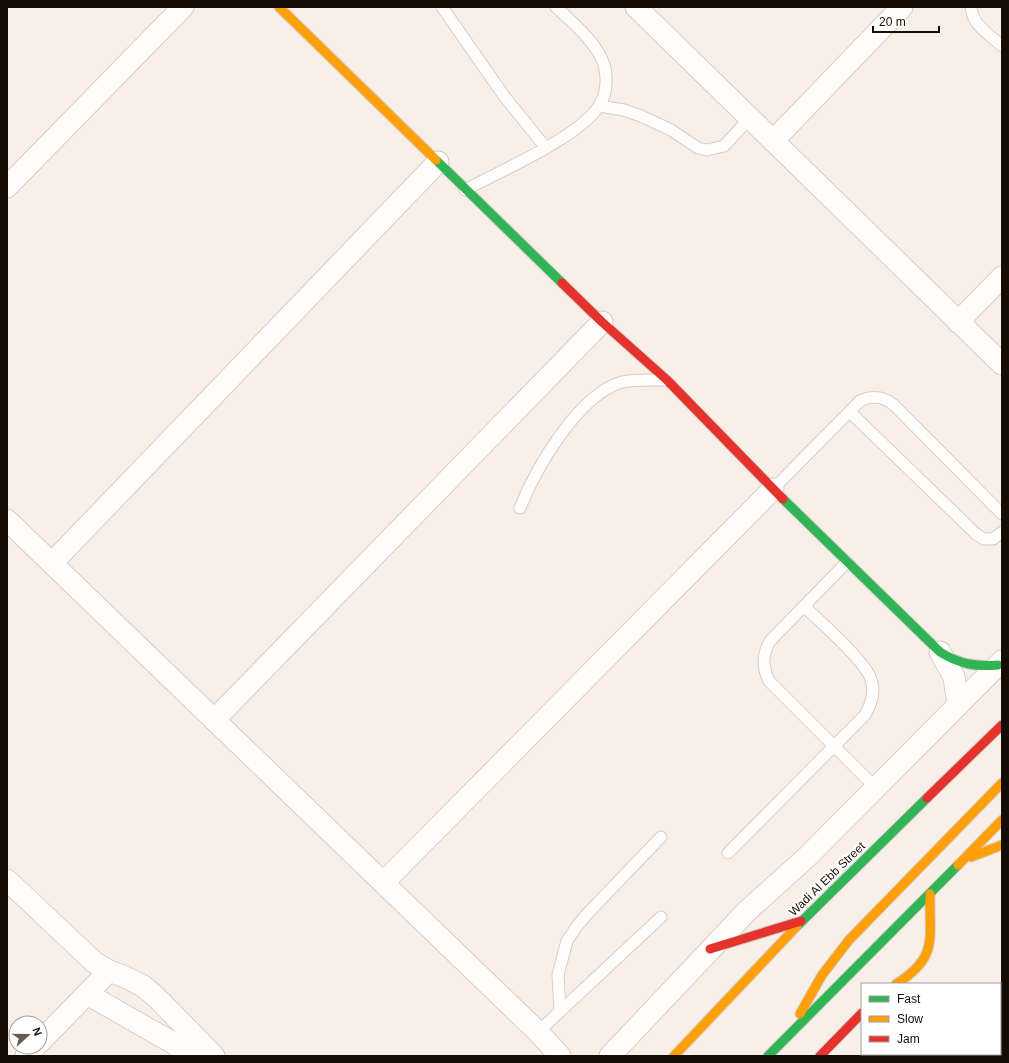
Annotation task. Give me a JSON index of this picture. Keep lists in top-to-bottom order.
{
  "streets": {
    "street": ["Wadi Al Ebb Street"]
  },
  "legend": ["Fast", "Slow", "Jam"],
  "scale_bar": "20 m",
  "north": "right"
}
